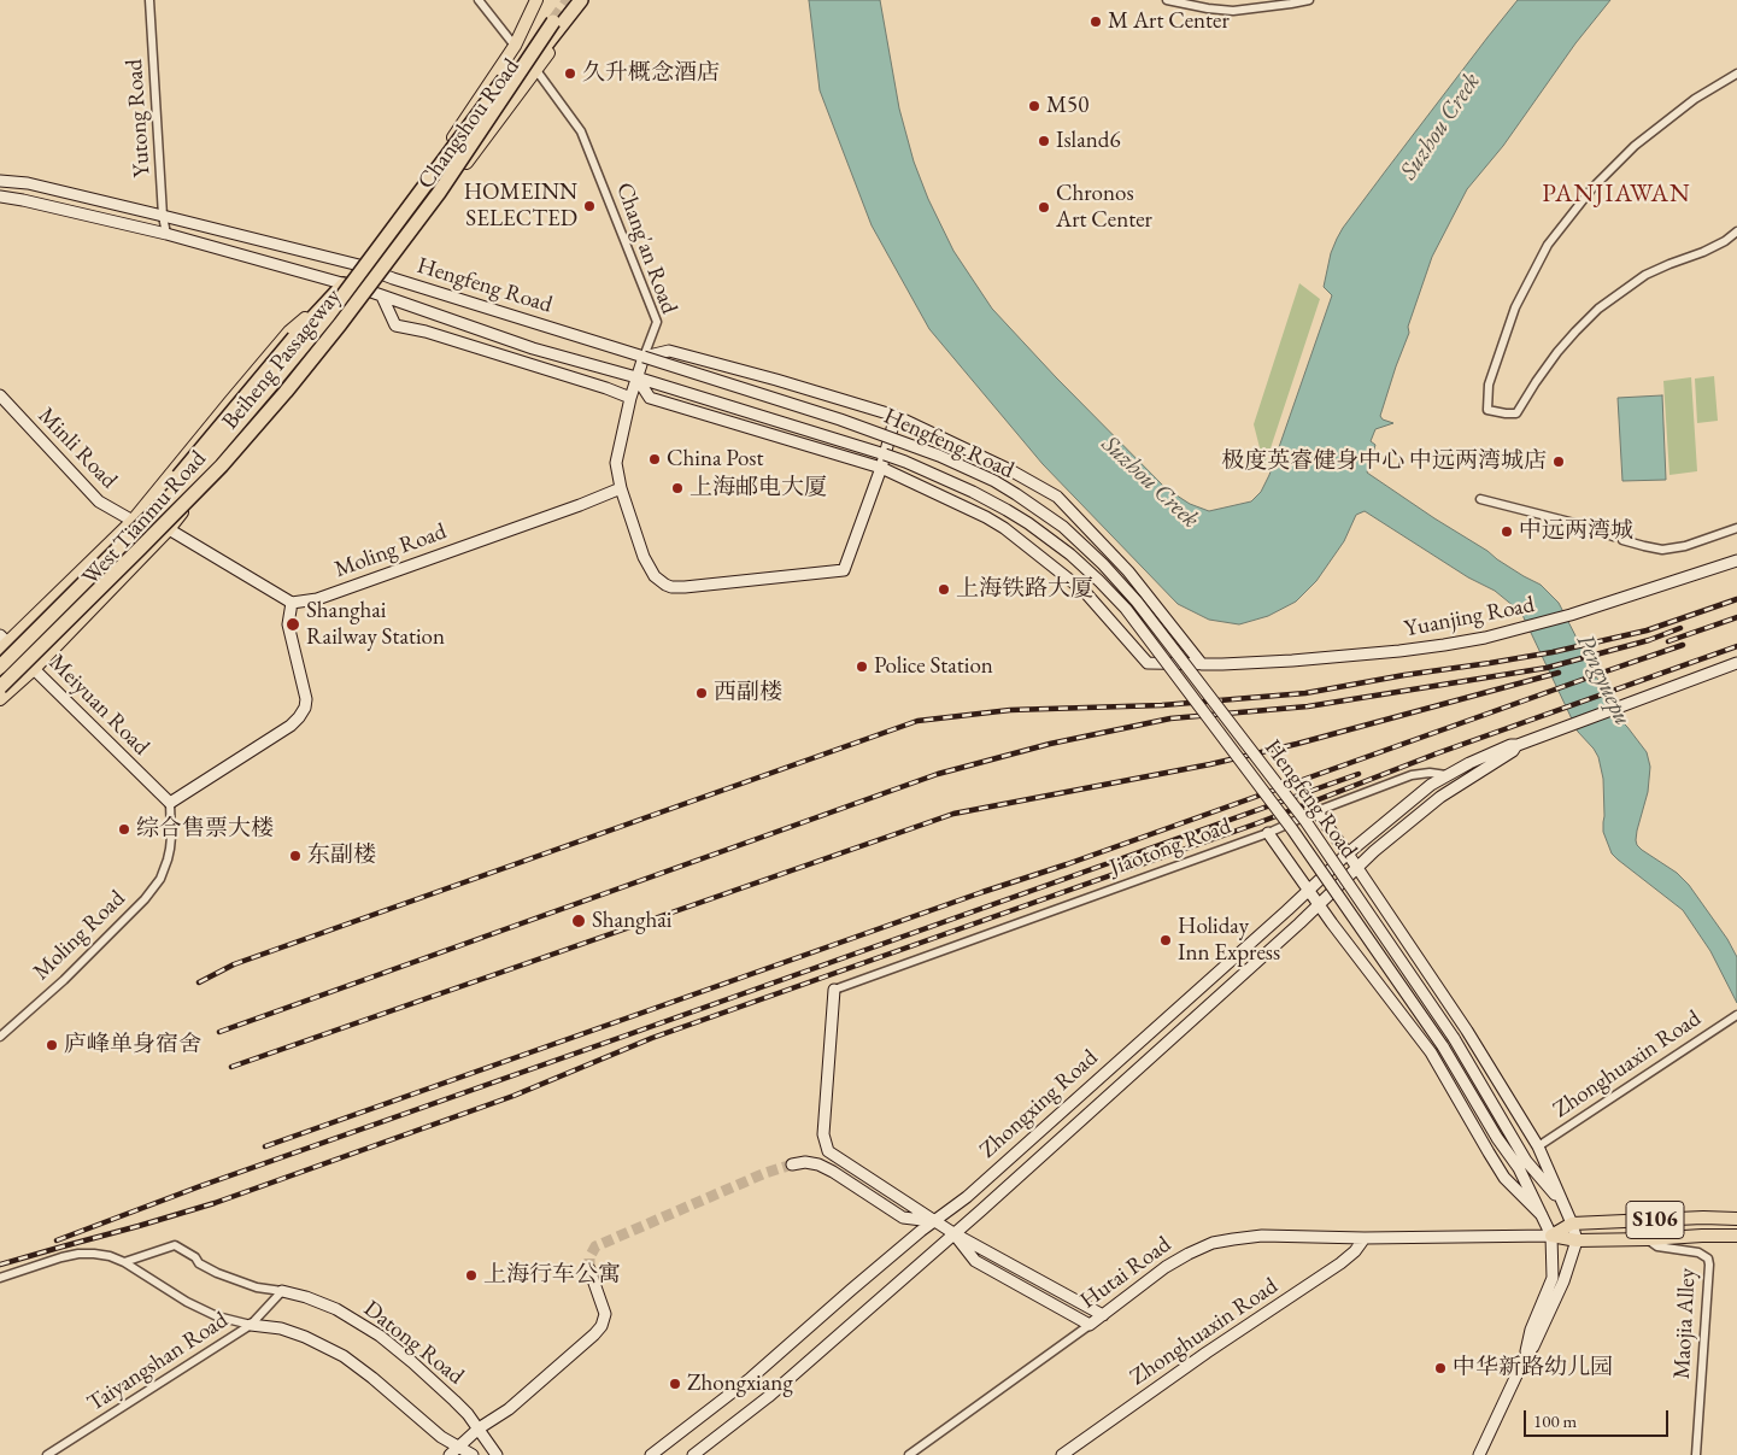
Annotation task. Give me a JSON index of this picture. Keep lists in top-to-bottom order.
{
  "streets": {
    "highway": ["Beiheng Passageway"],
    "main road": [
      "Changshou Road",
      "Chang'an Road",
      "Hengfeng Road",
      "Minli Road",
      "West Tianmu Road",
      "Moling Road",
      "Yuanjing Road",
      "Meiyuan Road",
      "Jiaotong Road",
      "Zhonghuaxin Road",
      "Zhongxing Road",
      "S106",
      "Hutai Road",
      "Datong Road"
    ],
    "street": ["Yutong Road", "Maojia Alley", "Taiyangshan Road"]
  },
  "crossings": [
    ["Yutong Road", "Hengfeng Road"],
    ["Changshou Road", "Chang'an Road"],
    ["Changshou Road", "Hengfeng Road"],
    ["Changshou Road", "West Tianmu Road"],
    ["Chang'an Road", "Hengfeng Road"],
    ["Chang'an Road", "Moling Road"],
    ["Chang'an Road", "Yuanjing Road"],
    ["Hengfeng Road", "West Tianmu Road"],
    ["Hengfeng Road", "Yuanjing Road"],
    ["Hengfeng Road", "Jiaotong Road"],
    ["Hengfeng Road", "Zhonghuaxin Road"],
    ["Hengfeng Road", "Zhongxing Road"],
    ["Hengfeng Road", "Hutai Road"],
    ["Minli Road", "West Tianmu Road"],
    ["Minli Road", "Moling Road"],
    ["West Tianmu Road", "Meiyuan Road"],
    ["Moling Road", "Meiyuan Road"],
    ["Jiaotong Road", "Zhongxing Road"],
    ["Zhonghuaxin Road", "Hutai Road"],
    ["Hutai Road", "Maojia Alley"],
    ["Datong Road", "Taiyangshan Road"]
  ],
  "districts": ["PANJIAWAN"],
  "water": ["Suzhou Creek", "Pengyuepu"],
  "places": [
    "M Art Center",
    "久升概念酒店",
    "M50",
    "Island6",
    "HOMEINN SELECTED",
    "Chronos Art Center",
    "China Post",
    "极度英睿健身中心 中远两湾城店",
    "上海邮电大厦",
    "中远两湾城",
    "上海铁路大厦",
    "Shanghai Railway Station",
    "Police Station",
    "西副楼",
    "综合售票大楼",
    "东副楼",
    "Shanghai",
    "Holiday Inn Express",
    "庐峰单身宿舍",
    "上海行车公寓",
    "中华新路幼儿园",
    "Zhongxiang"
  ],
  "scale_bar": "100 m"
}
